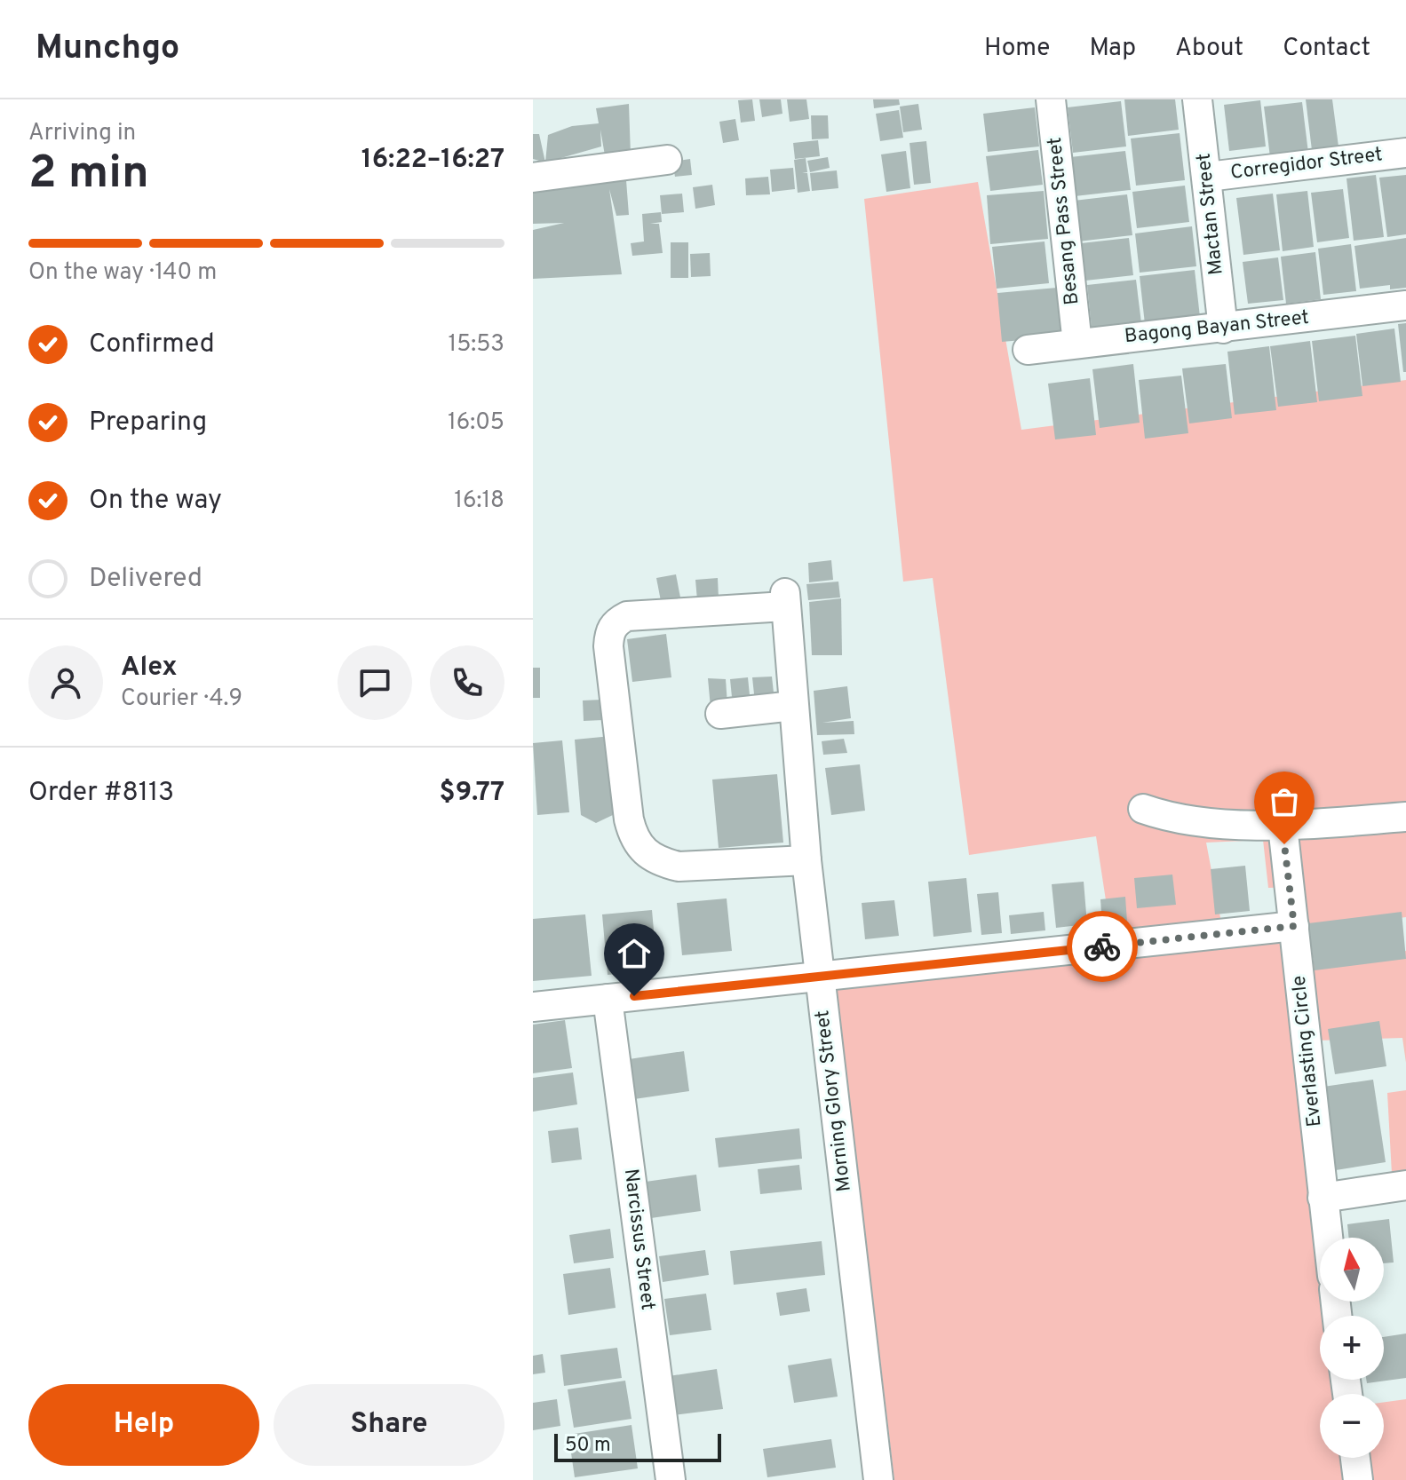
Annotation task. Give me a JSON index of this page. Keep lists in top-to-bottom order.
{
  "streets": {
    "street": [
      "Corregidor Street",
      "Mactan Street",
      "Besang Pass Street",
      "Bagong Bayan Street",
      "Everlasting Circle",
      "Morning Glory Street",
      "Narcissus Street"
    ]
  },
  "crossings": [
    ["Corregidor Street", "Mactan Street"],
    ["Mactan Street", "Bagong Bayan Street"],
    ["Besang Pass Street", "Bagong Bayan Street"]
  ],
  "scale_bar": "50 m",
  "north": "top",
  "page": {
    "header": "Munchgo",
    "nav": [
      "Home",
      "Map",
      "About",
      "Contact"
    ],
    "heading": ["2 min", "Arriving in", "16:22–16:27"],
    "panel": [
      "Alex",
      "Courier · 4.9",
      "Order #8113",
      "$9.77"
    ],
    "bar": "On the way · 140 m",
    "list": [
      ["Confirmed", "15:53"],
      ["Preparing", "16:05"],
      ["On the way", "16:18"],
      "Delivered"
    ],
    "map_buttons": ["+", "−"],
    "buttons": ["Help", "Share"],
    "scale": "50 m"
  }
}
